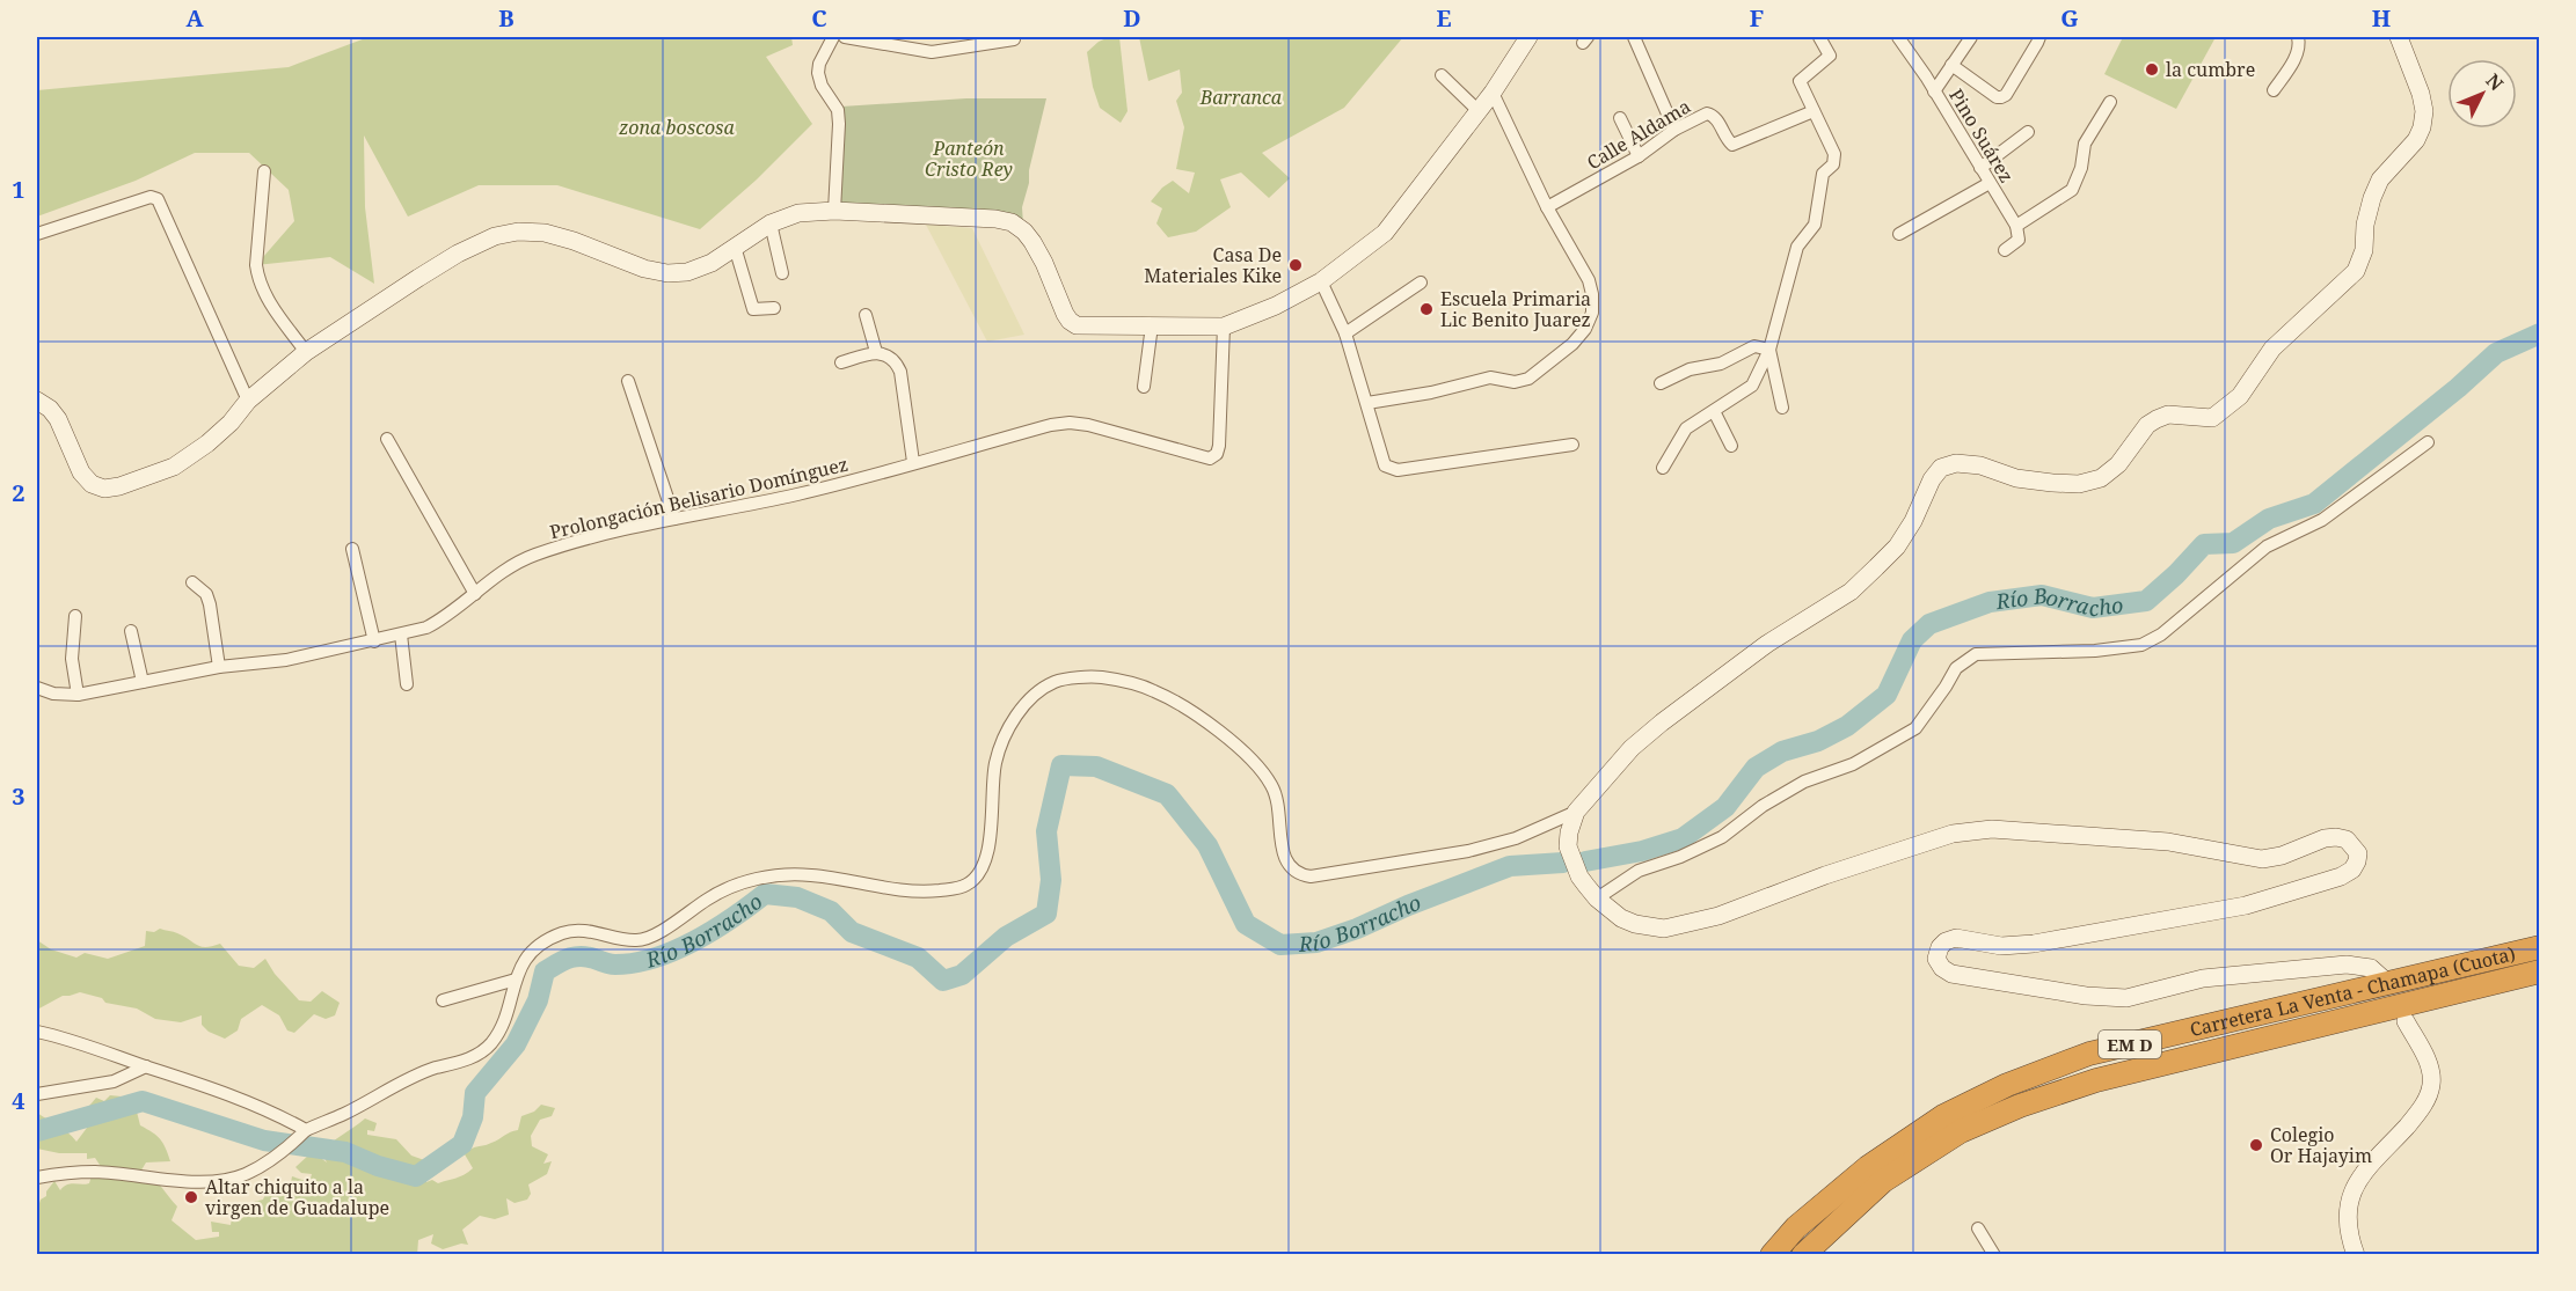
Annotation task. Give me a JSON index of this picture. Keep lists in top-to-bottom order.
{
  "streets": {
    "highway": ["Carretera La Venta - Chamapa (Cuota)", "EM D"],
    "street": ["Calle Aldama", "Pino Suárez", "Prolongación Belisario Domínguez"]
  },
  "water": ["Río Borracho"],
  "parks": ["Barranca", "zona boscosa", "Panteón Cristo Rey"],
  "places": [
    "la cumbre",
    "Casa De Materiales Kike",
    "Escuela Primaria Lic Benito Juarez",
    "Colegio Or Hajayim",
    "Altar chiquito a la virgen de Guadalupe"
  ],
  "north": "top right",
  "grid": {
    "columns": [
      "A",
      "B",
      "C",
      "D",
      "E",
      "F",
      "G",
      "H"
    ],
    "rows": [
      "1",
      "2",
      "3",
      "4"
    ]
  }
}
